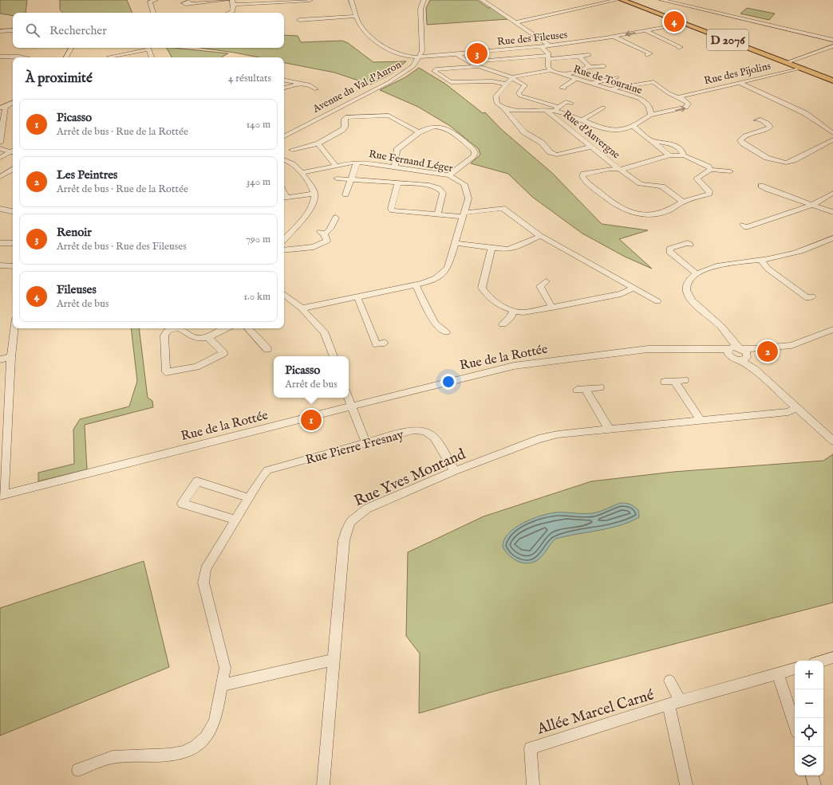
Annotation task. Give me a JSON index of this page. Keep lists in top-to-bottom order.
{
  "streets": {
    "main road": ["D 2076"],
    "street": [
      "Rue des Fileuses",
      "Rue des Pijolins",
      "Rue de Touraine",
      "Avenue du Val d'Auron",
      "Rue d'Auvergne",
      "Rue Fernand Léger",
      "Rue de la Rottée",
      "Rue Pierre Fresnay",
      "Rue Yves Montand",
      "Allée Marcel Carné"
    ]
  },
  "crossings": [
    ["Rue des Fileuses", "D 2076"],
    ["Rue des Fileuses", "Avenue du Val d'Auron"],
    ["D 2076", "Rue des Pijolins"],
    ["Rue Pierre Fresnay", "Rue Yves Montand"]
  ],
  "page": {
    "pins": [
      "4",
      "3",
      "2",
      "1"
    ],
    "search": "Rechercher",
    "heading": ["À proximité", "4 résultats"],
    "list": [
      {
        "mark": "1",
        "name": "Picasso",
        "note": "Arrêt de bus · Rue de la Rottée",
        "value": "140 m"
      },
      {
        "mark": "2",
        "name": "Les Peintres",
        "note": "Arrêt de bus · Rue de la Rottée",
        "value": "340 m"
      },
      {
        "mark": "3",
        "name": "Renoir",
        "note": "Arrêt de bus · Rue des Fileuses",
        "value": "790 m"
      },
      {
        "mark": "4",
        "name": "Fileuses",
        "note": "Arrêt de bus",
        "value": "1.0 km"
      }
    ],
    "popup": ["Picasso", "Arrêt de bus"],
    "map_buttons": ["+", "−"]
  }
}
